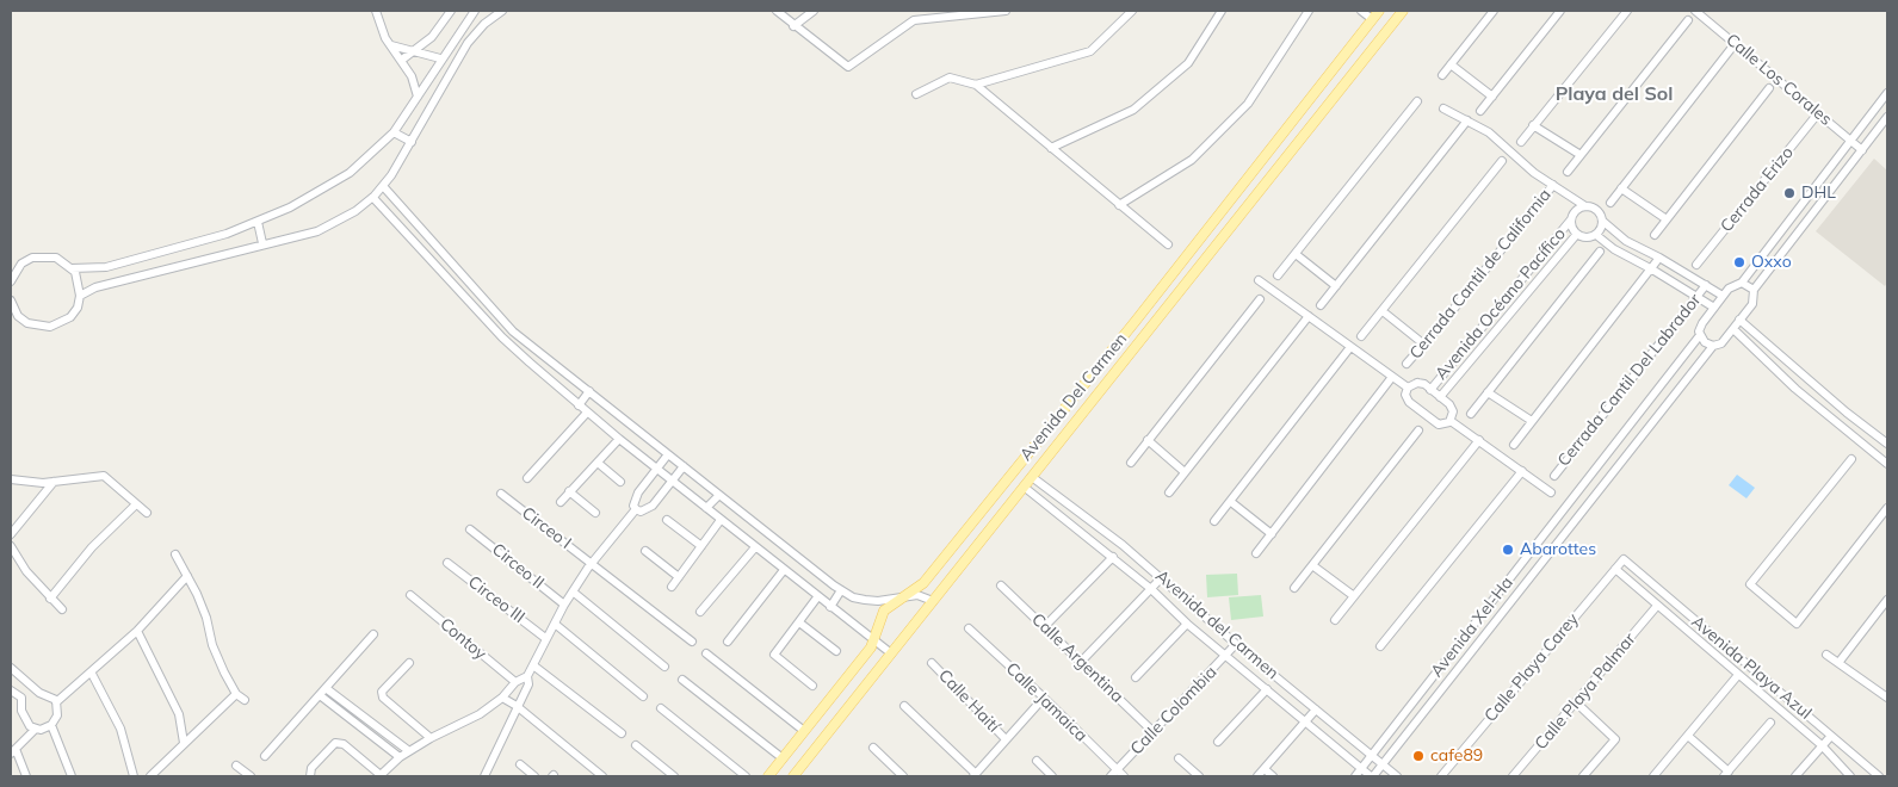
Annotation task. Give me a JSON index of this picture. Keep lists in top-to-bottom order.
{
  "streets": {
    "main road": ["Avenida Del Carmen"],
    "street": [
      "Calle Los Corales",
      "Cerrada Erizo",
      "Cerrada Cantil de California",
      "Avenida Océano Pacífico",
      "Cerrada Cantil Del Labrador",
      "Circeo I",
      "Circeo II",
      "Circeo III",
      "Avenida del Carmen",
      "Avenida Xel-Ha",
      "Contoy",
      "Calle Argentina",
      "Calle Playa Carey",
      "Avenida Playa Azul",
      "Calle Playa Palmar",
      "Calle Haití",
      "Calle Jamaica",
      "Calle Colombia"
    ]
  },
  "crossings": [
    ["Calle Los Corales", "Cerrada Erizo"],
    ["Avenida Del Carmen", "Avenida del Carmen"],
    ["Avenida del Carmen", "Avenida Xel-Ha"],
    ["Avenida del Carmen", "Calle Colombia"],
    ["Calle Argentina", "Calle Colombia"],
    ["Calle Playa Carey", "Avenida Playa Azul"],
    ["Avenida Playa Azul", "Calle Playa Palmar"],
    ["Calle Jamaica", "Calle Colombia"]
  ],
  "districts": ["Playa del Sol"],
  "places": [
    "DHL",
    "Oxxo",
    "Abarottes",
    "cafe89"
  ]
}
